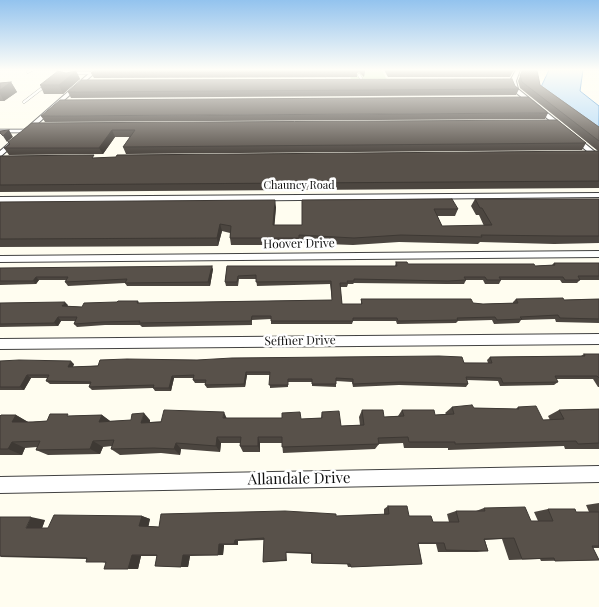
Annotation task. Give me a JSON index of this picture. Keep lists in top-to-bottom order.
{
  "streets": {
    "street": [
      "Chauncy Road",
      "Hoover Drive",
      "Seffner Drive",
      "Allandale Drive"
    ]
  }
}
